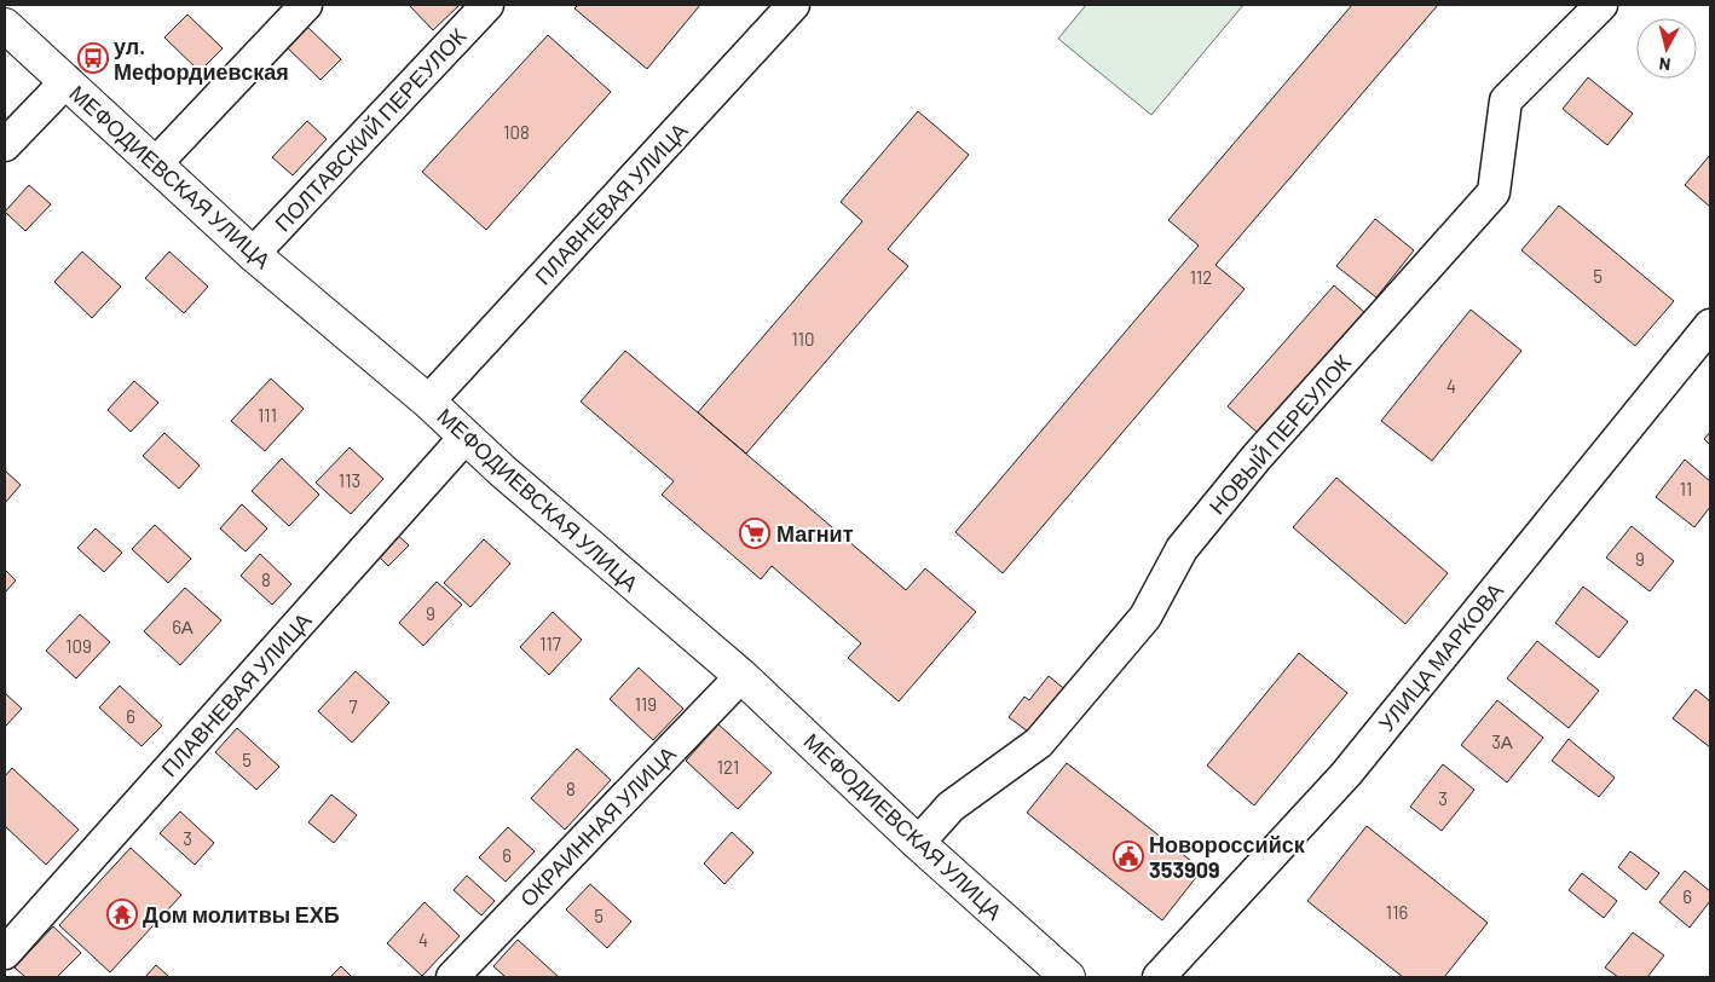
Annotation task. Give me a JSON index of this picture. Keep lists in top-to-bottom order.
{
  "streets": {
    "main road": ["МЕФОДИЕВСКАЯ УЛИЦА"],
    "street": [
      "ПОЛТАВСКИЙ ПЕРЕУЛОК",
      "ПЛАВНЕВАЯ УЛИЦА",
      "НОВЫЙ ПЕРЕУЛОК",
      "УЛИЦА МАРКОВА",
      "ОКРАИННАЯ УЛИЦА"
    ]
  },
  "crossings": [
    ["ПОЛТАВСКИЙ ПЕРЕУЛОК", "МЕФОДИЕВСКАЯ УЛИЦА"],
    ["МЕФОДИЕВСКАЯ УЛИЦА", "ПЛАВНЕВАЯ УЛИЦА"],
    ["МЕФОДИЕВСКАЯ УЛИЦА", "НОВЫЙ ПЕРЕУЛОК"],
    ["МЕФОДИЕВСКАЯ УЛИЦА", "ОКРАИННАЯ УЛИЦА"]
  ],
  "places": {
    "bus stop": ["ул. Мефордиевская"],
    "supermarket": ["Магнит"],
    "public building": ["Новороссийск 353909"],
    "temple": ["Дом молитвы ЕХБ"]
  },
  "house_numbers": [
    "108",
    "5",
    "112",
    "110",
    "4",
    "111",
    "113",
    "11",
    "9",
    "8",
    "9",
    "6А",
    "117",
    "109",
    "119",
    "7",
    "6",
    "3А",
    "5",
    "121",
    "8",
    "3",
    "3",
    "6",
    "6",
    "116",
    "5",
    "4"
  ],
  "north": "bottom"
}
